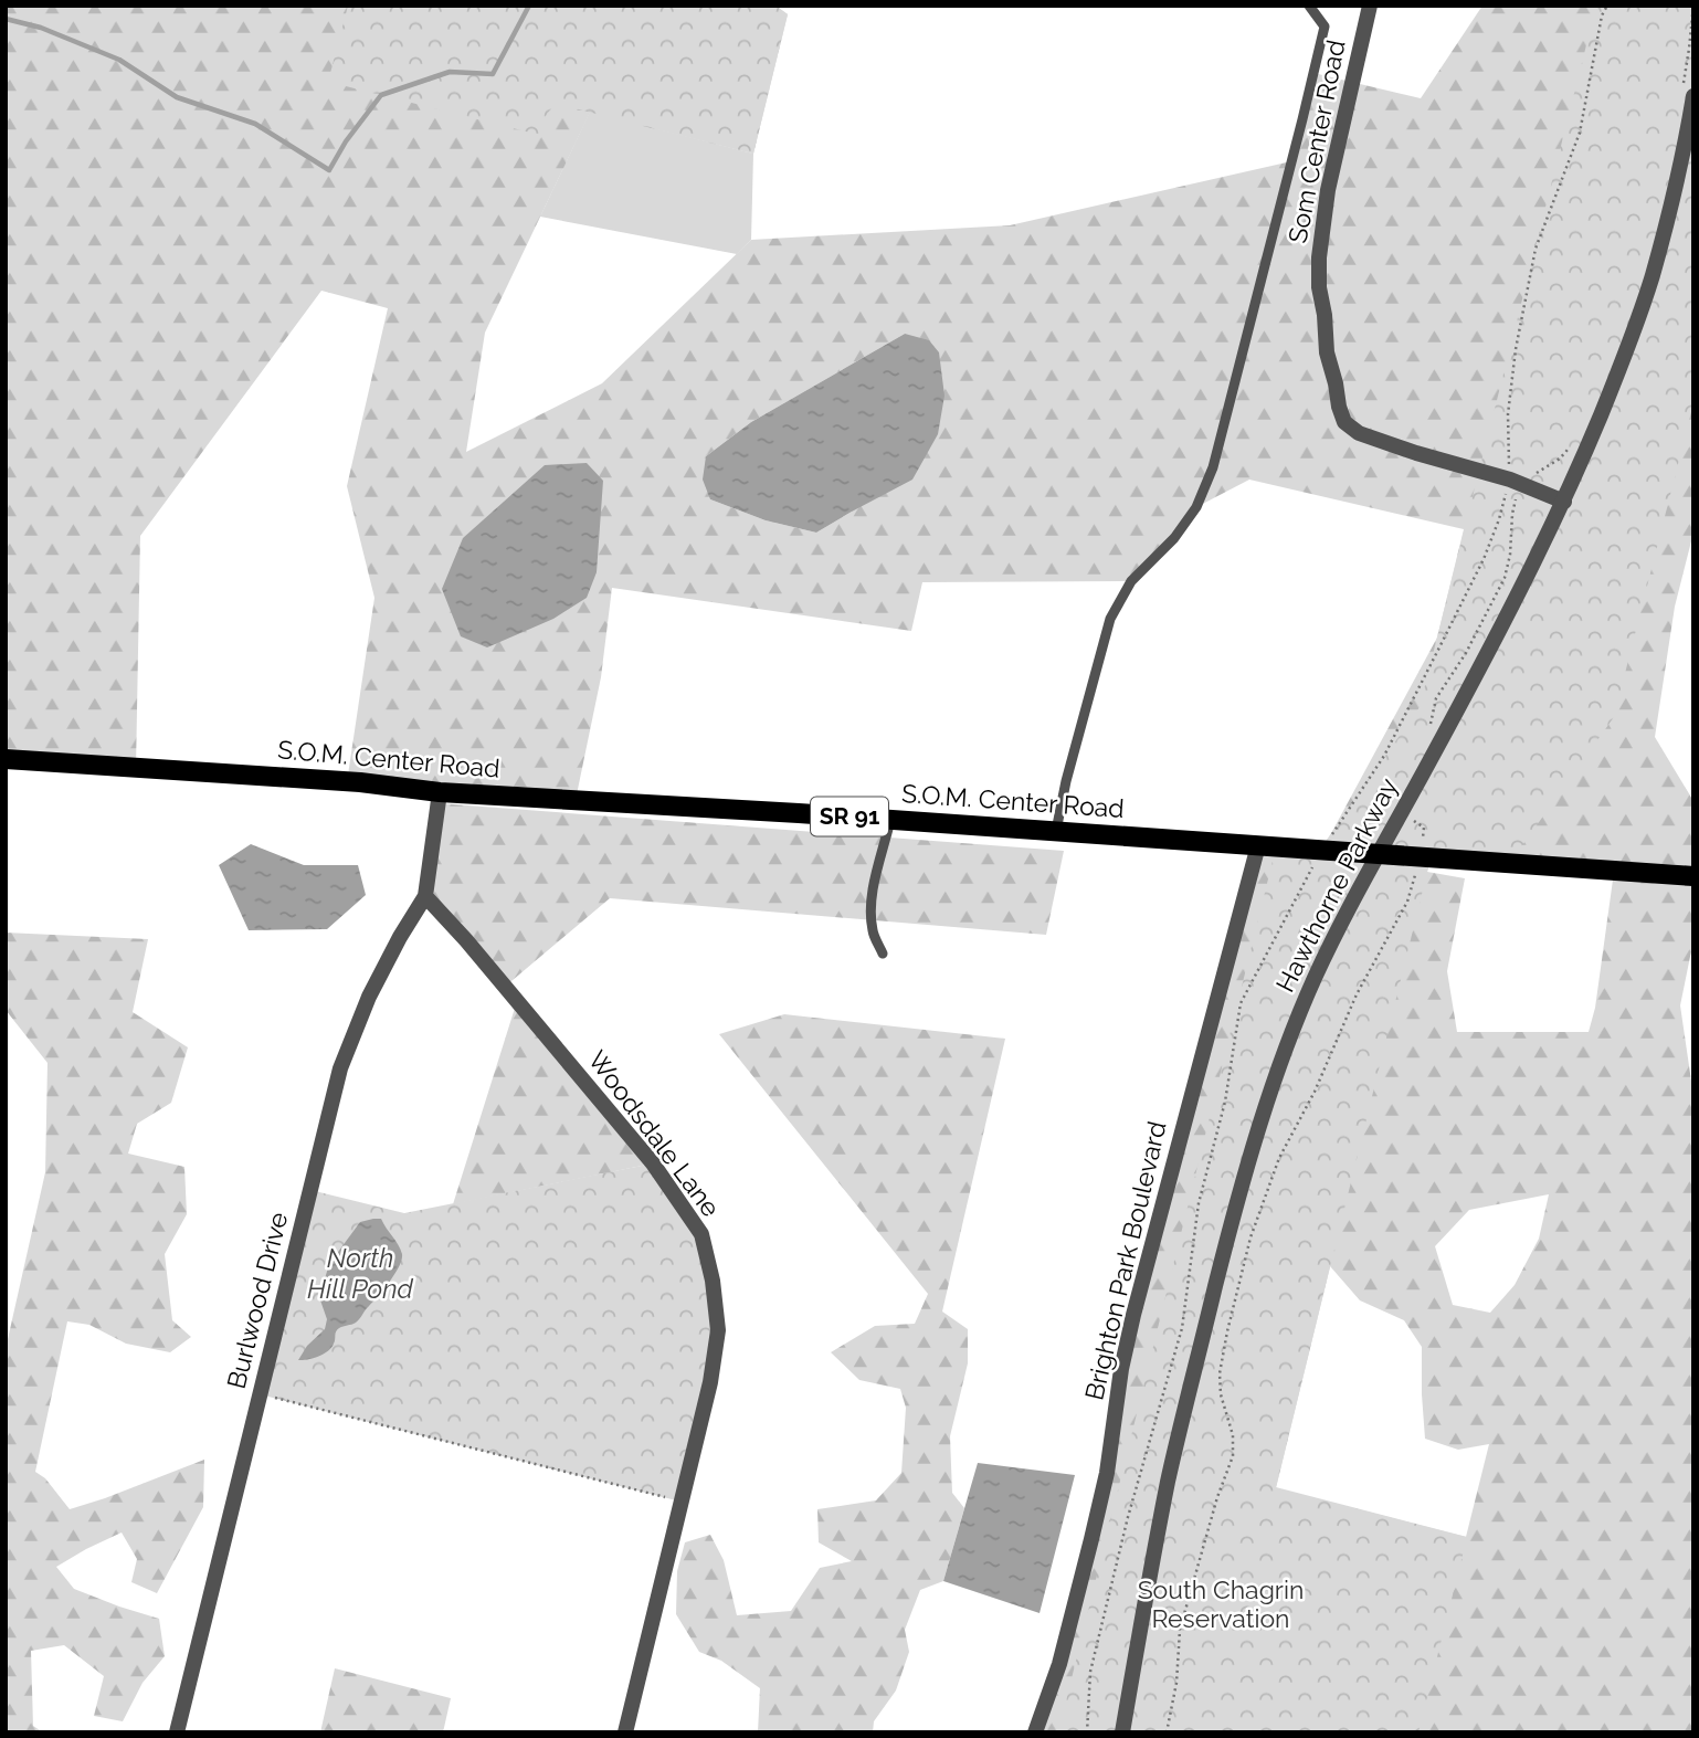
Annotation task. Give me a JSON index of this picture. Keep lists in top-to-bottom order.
{
  "streets": {
    "main road": ["S.O.M. Center Road", "SR 91"],
    "street": [
      "Som Center Road",
      "Hawthorne Parkway",
      "Woodsdale Lane",
      "Brighton Park Boulevard",
      "Burlwood Drive"
    ]
  },
  "crossings": [
    ["Som Center Road", "Hawthorne Parkway"],
    ["S.O.M. Center Road", "Hawthorne Parkway"],
    ["S.O.M. Center Road", "Brighton Park Boulevard"],
    ["Woodsdale Lane", "Burlwood Drive"]
  ],
  "water": ["North Hill Pond"],
  "parks": ["South Chagrin Reservation"]
}
